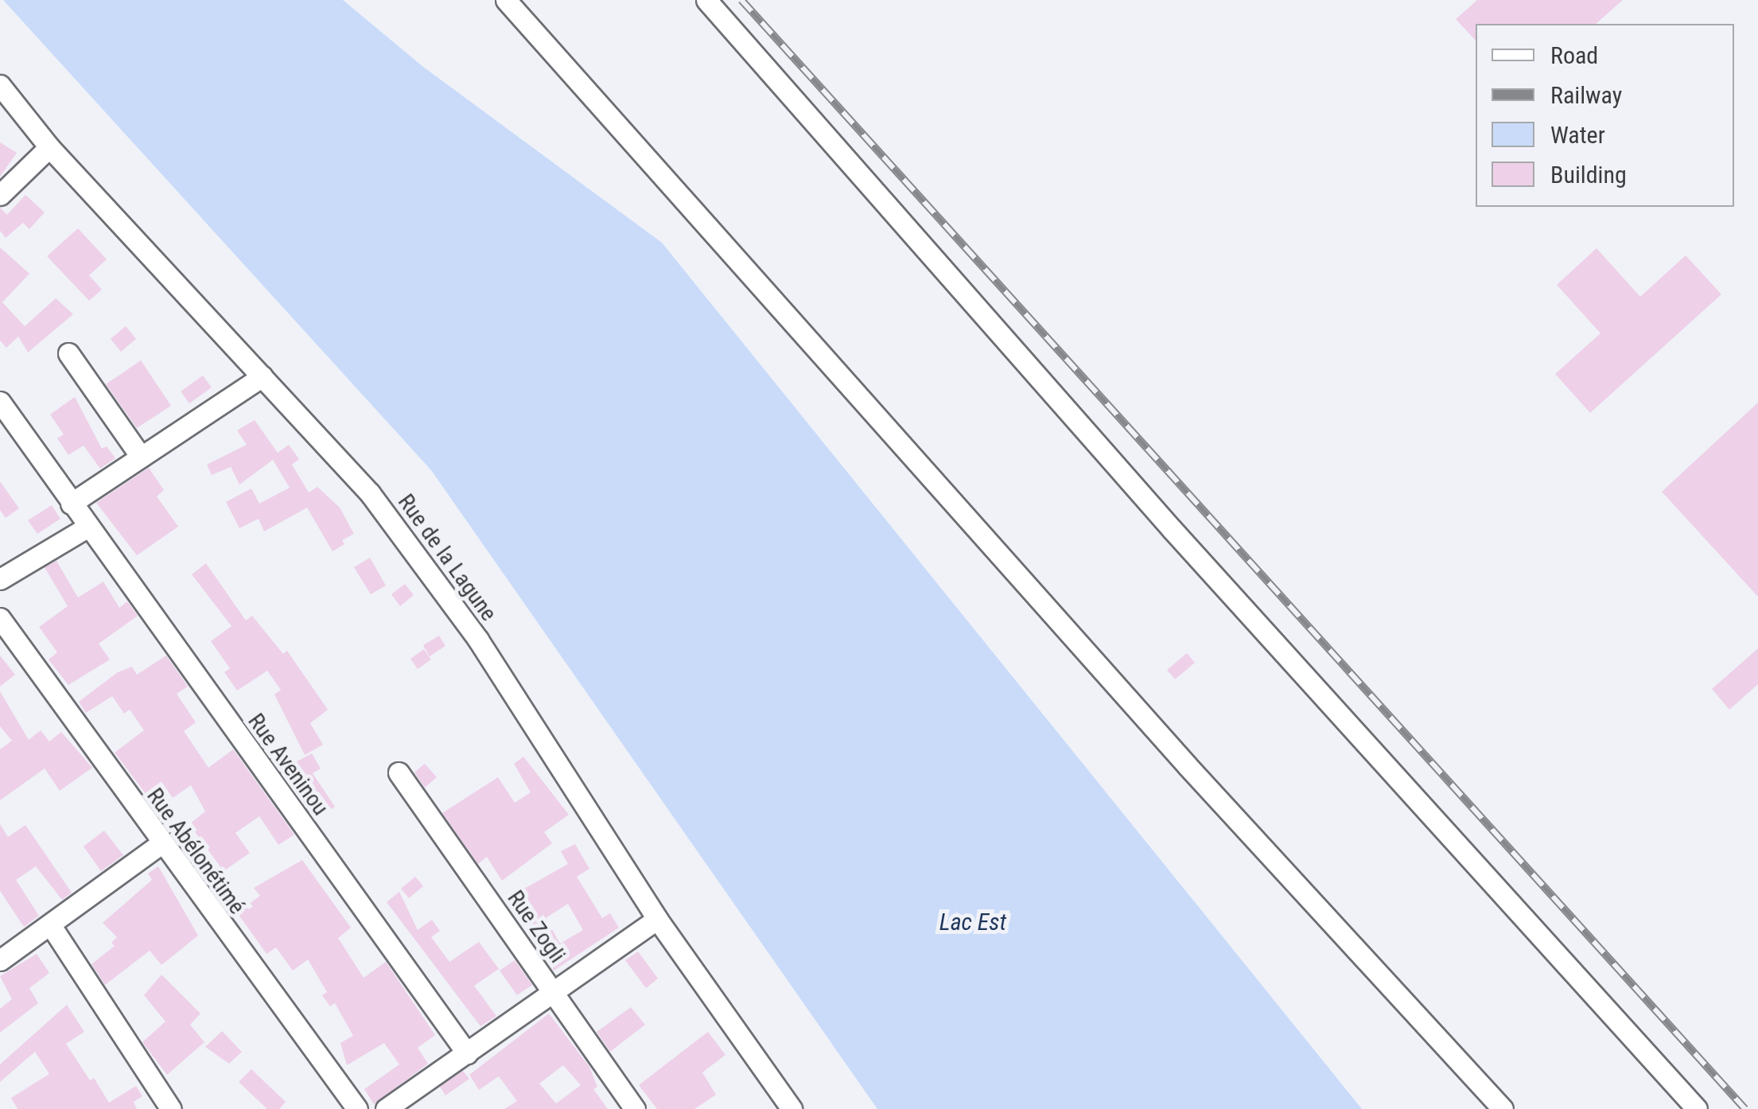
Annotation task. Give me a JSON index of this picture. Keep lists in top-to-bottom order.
{
  "streets": {
    "street": [
      "Rue de la Lagune",
      "Rue Aveninou",
      "Rue Abélonétimé",
      "Rue Zogli"
    ]
  },
  "water": ["Lac Est"],
  "legend": [
    "Road",
    "Railway",
    "Water",
    "Building"
  ]
}
